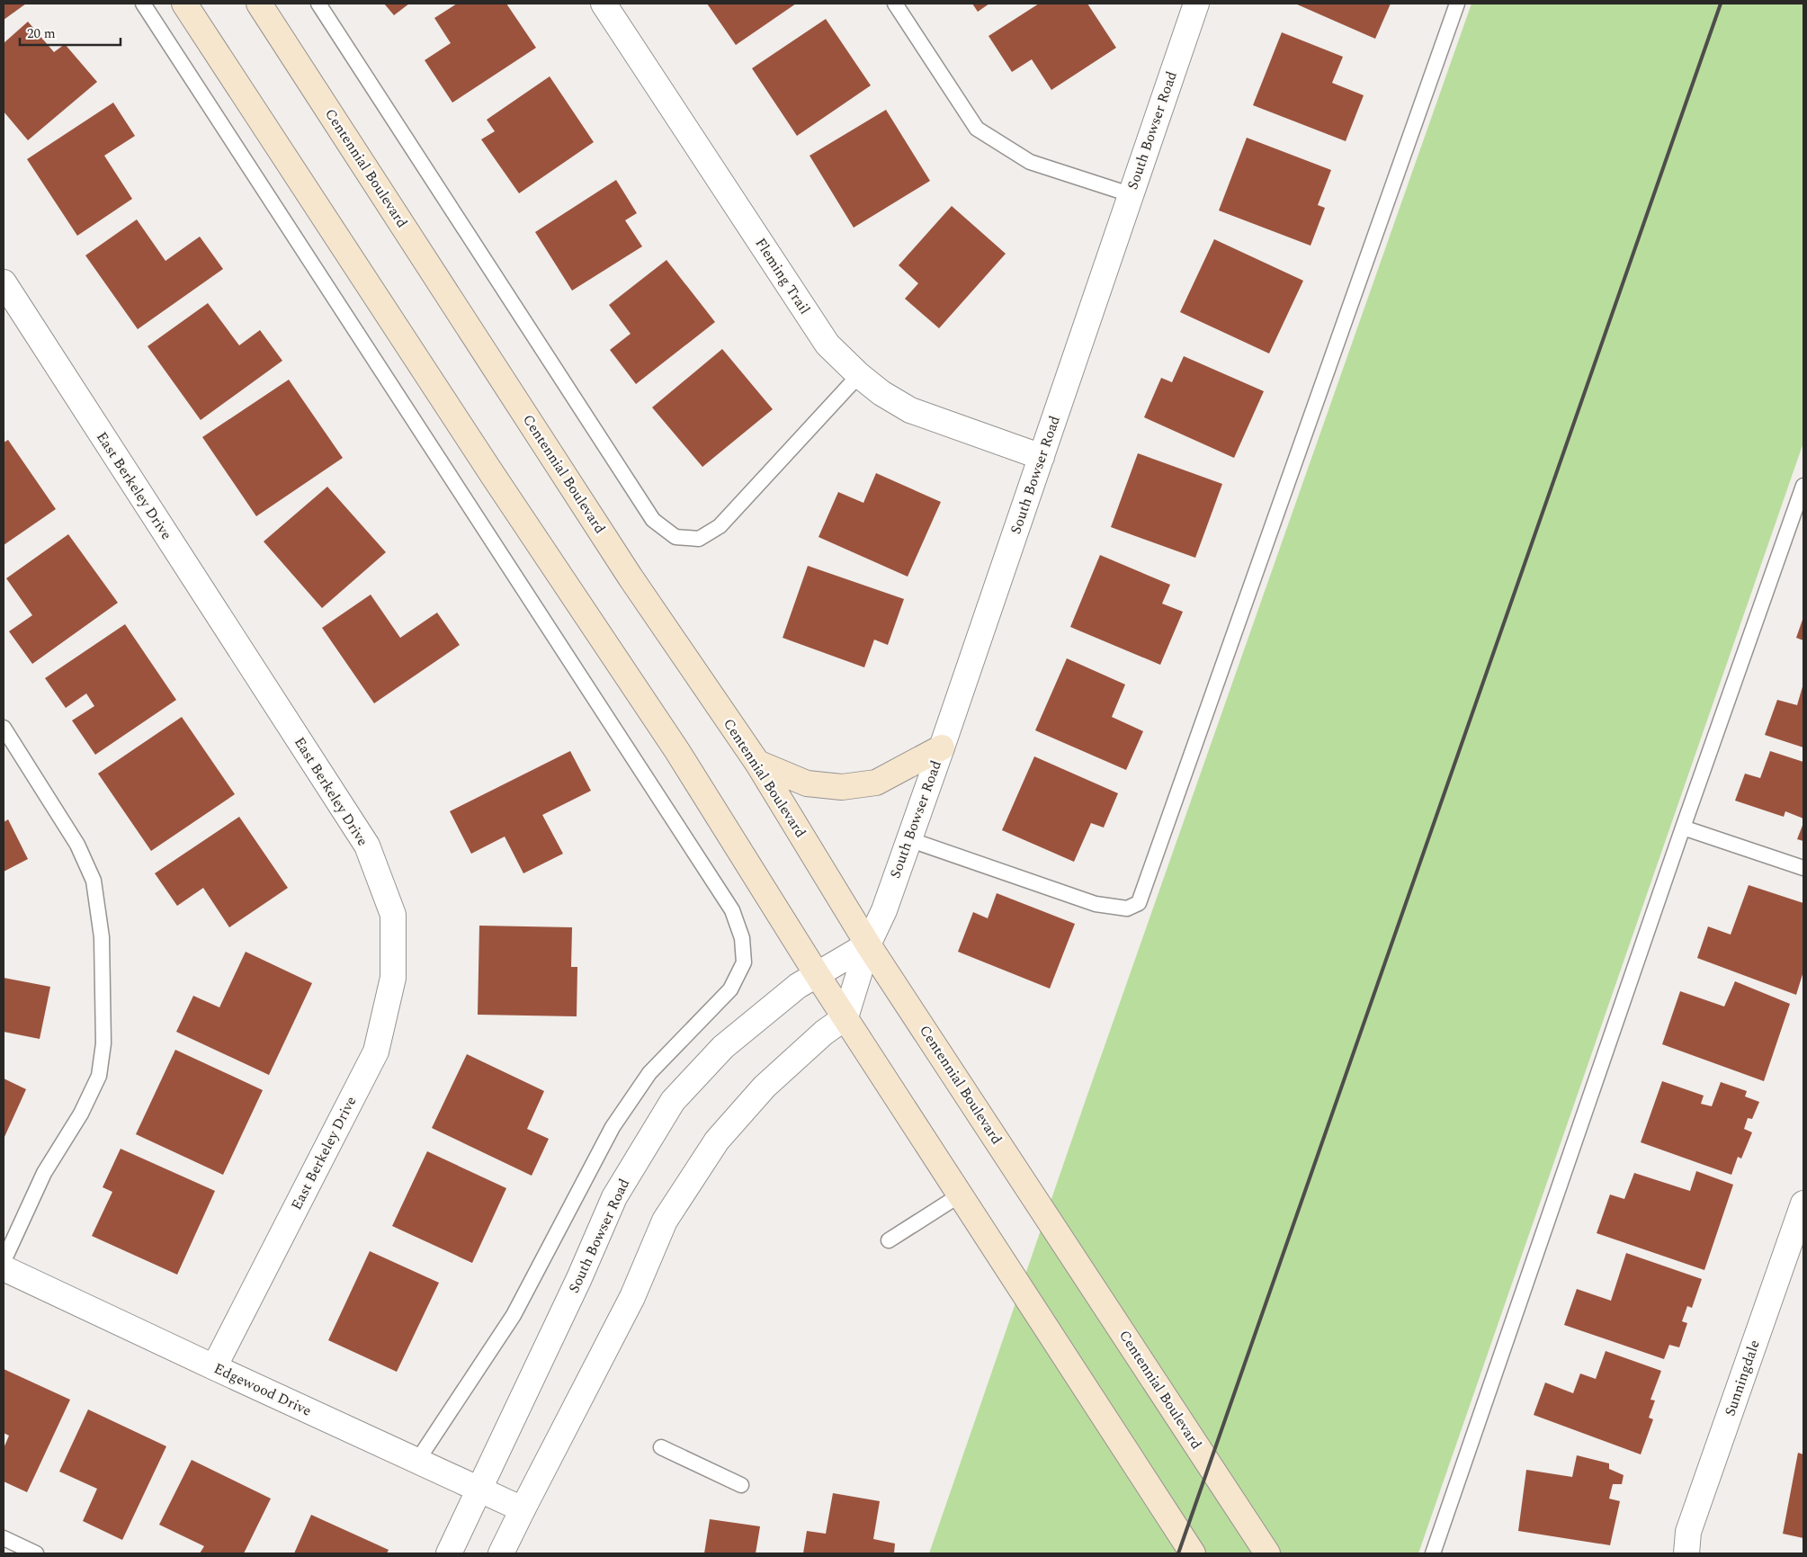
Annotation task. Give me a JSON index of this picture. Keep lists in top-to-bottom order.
{
  "streets": {
    "main road": ["Centennial Boulevard"],
    "street": [
      "South Bowser Road",
      "Fleming Trail",
      "East Berkeley Drive",
      "Sunningdale",
      "Edgewood Drive"
    ]
  },
  "crossings": [
    ["South Bowser Road", "Centennial Boulevard"],
    ["South Bowser Road", "Fleming Trail"],
    ["South Bowser Road", "Edgewood Drive"],
    ["East Berkeley Drive", "Edgewood Drive"]
  ],
  "scale_bar": "20 m"
}
